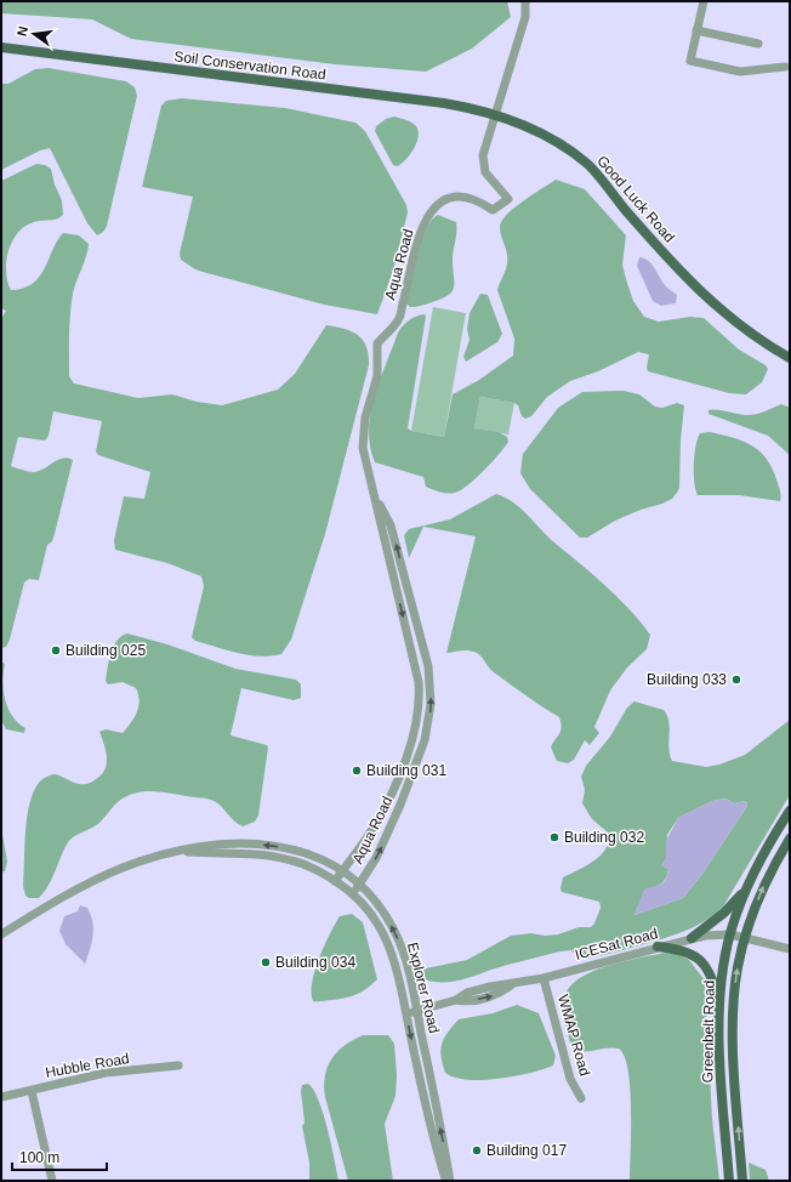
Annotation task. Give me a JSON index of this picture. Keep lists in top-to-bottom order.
{
  "streets": {
    "main road": ["Soil Conservation Road", "Good Luck Road", "Greenbelt Road"],
    "street": [
      "Aqua Road",
      "ICESat Road",
      "Explorer Road",
      "WMAP Road",
      "Hubble Road"
    ]
  },
  "crossings": [
    ["Soil Conservation Road", "Good Luck Road"],
    ["Soil Conservation Road", "Aqua Road"],
    ["Good Luck Road", "Aqua Road"],
    ["Aqua Road", "Explorer Road"],
    ["ICESat Road", "Explorer Road"],
    ["ICESat Road", "Greenbelt Road"],
    ["ICESat Road", "WMAP Road"]
  ],
  "places": [
    "Building 025",
    "Building 033",
    "Building 031",
    "Building 032",
    "Building 034",
    "Building 017"
  ],
  "scale_bar": "100 m",
  "north": "left"
}
